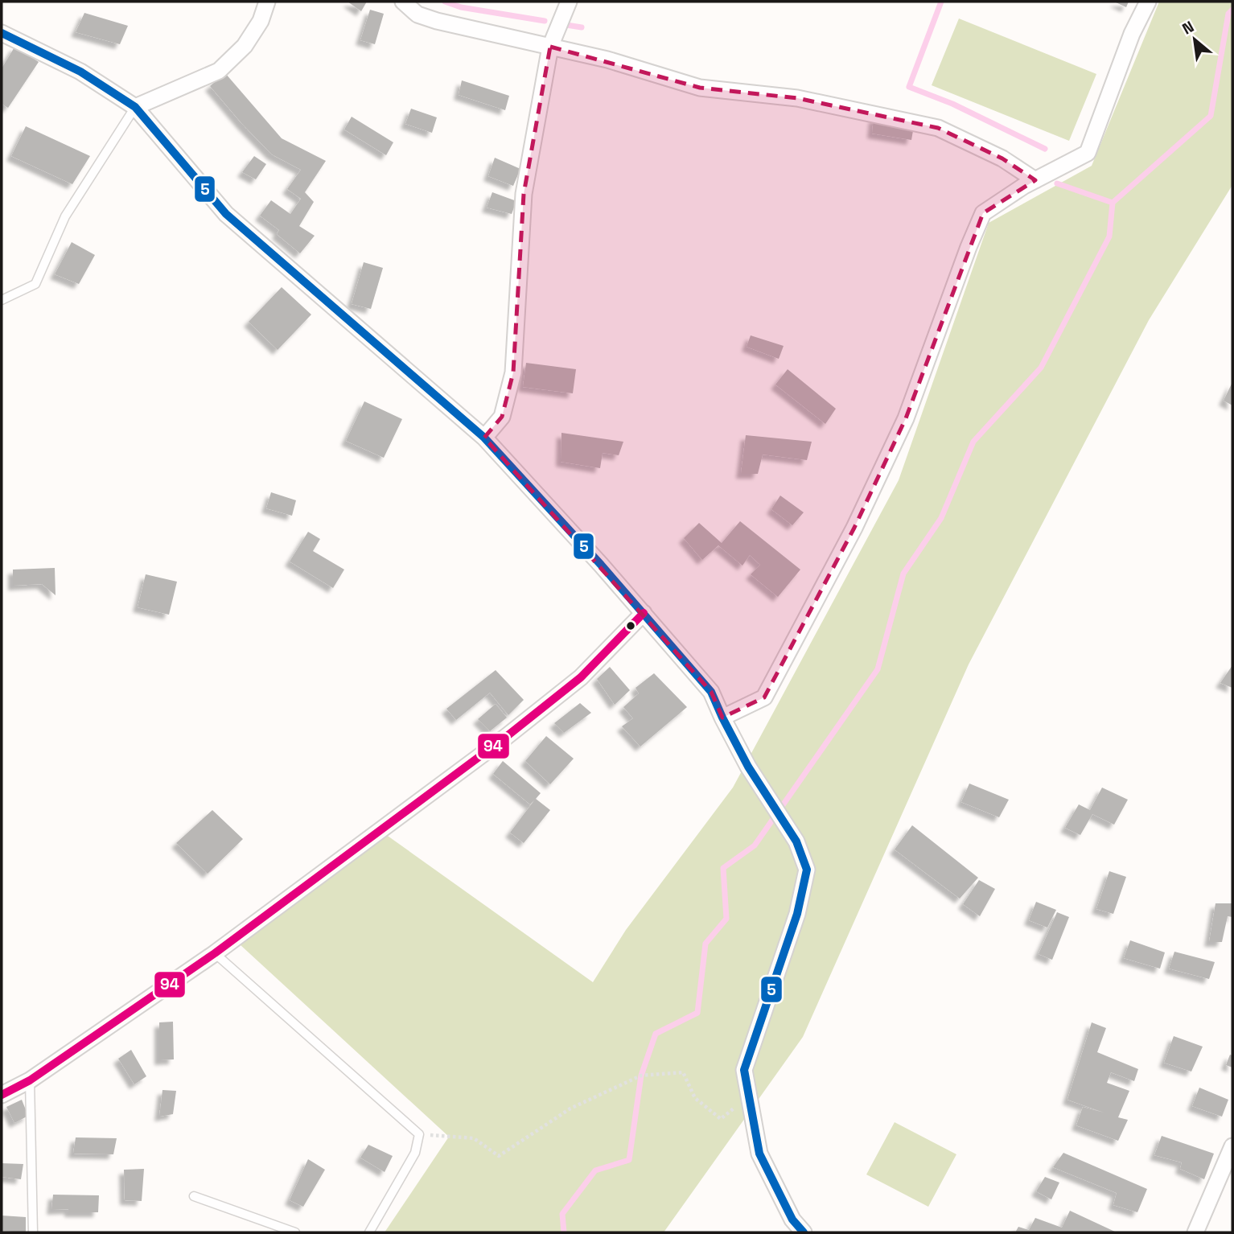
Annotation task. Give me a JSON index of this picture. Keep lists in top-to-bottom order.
{
  "lines": ["transit line 5", "transit line 94"],
  "north": "top left"
}
